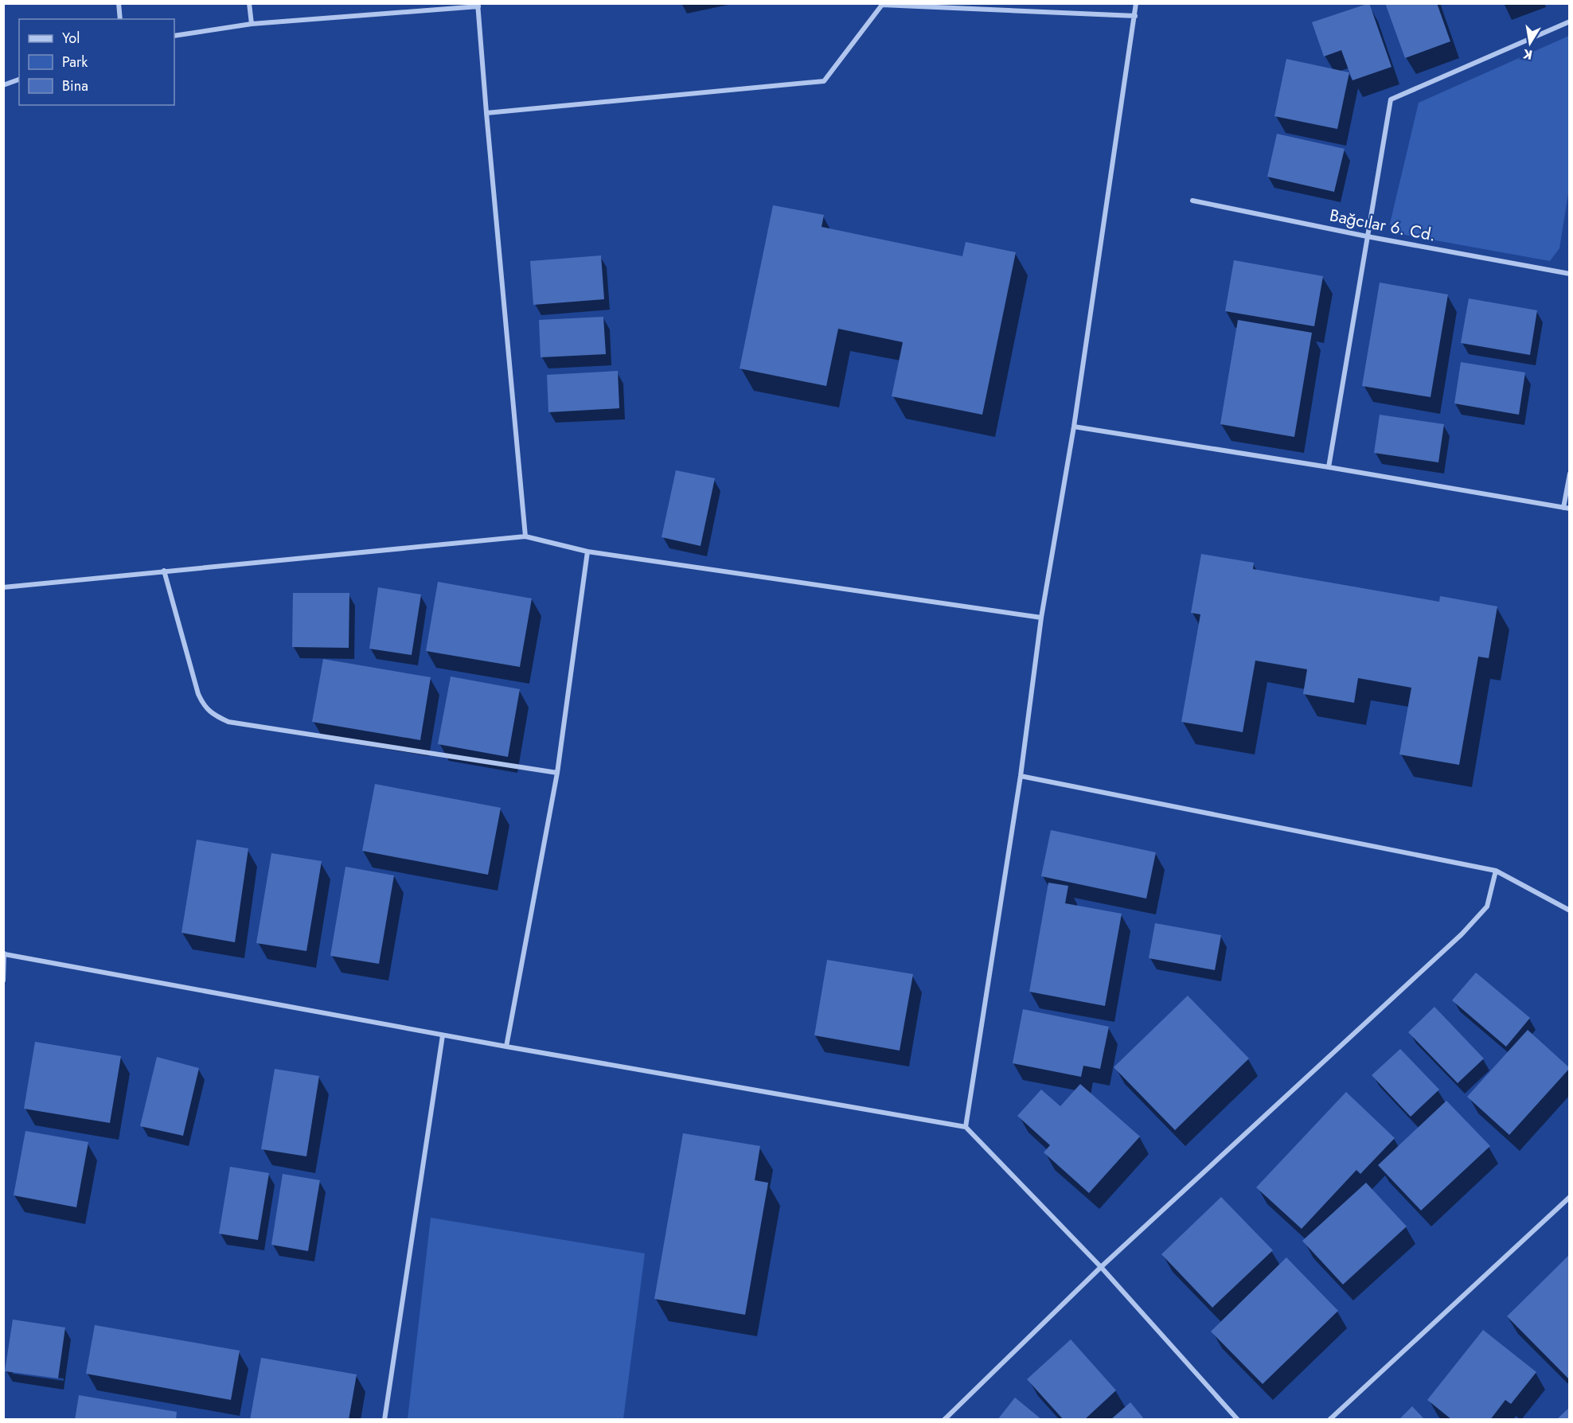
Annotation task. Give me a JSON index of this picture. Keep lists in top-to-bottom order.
{
  "streets": {
    "street": ["Bağcılar 6. Cd."]
  },
  "legend": ["Yol", "Park", "Bina"],
  "north": "bottom"
}
